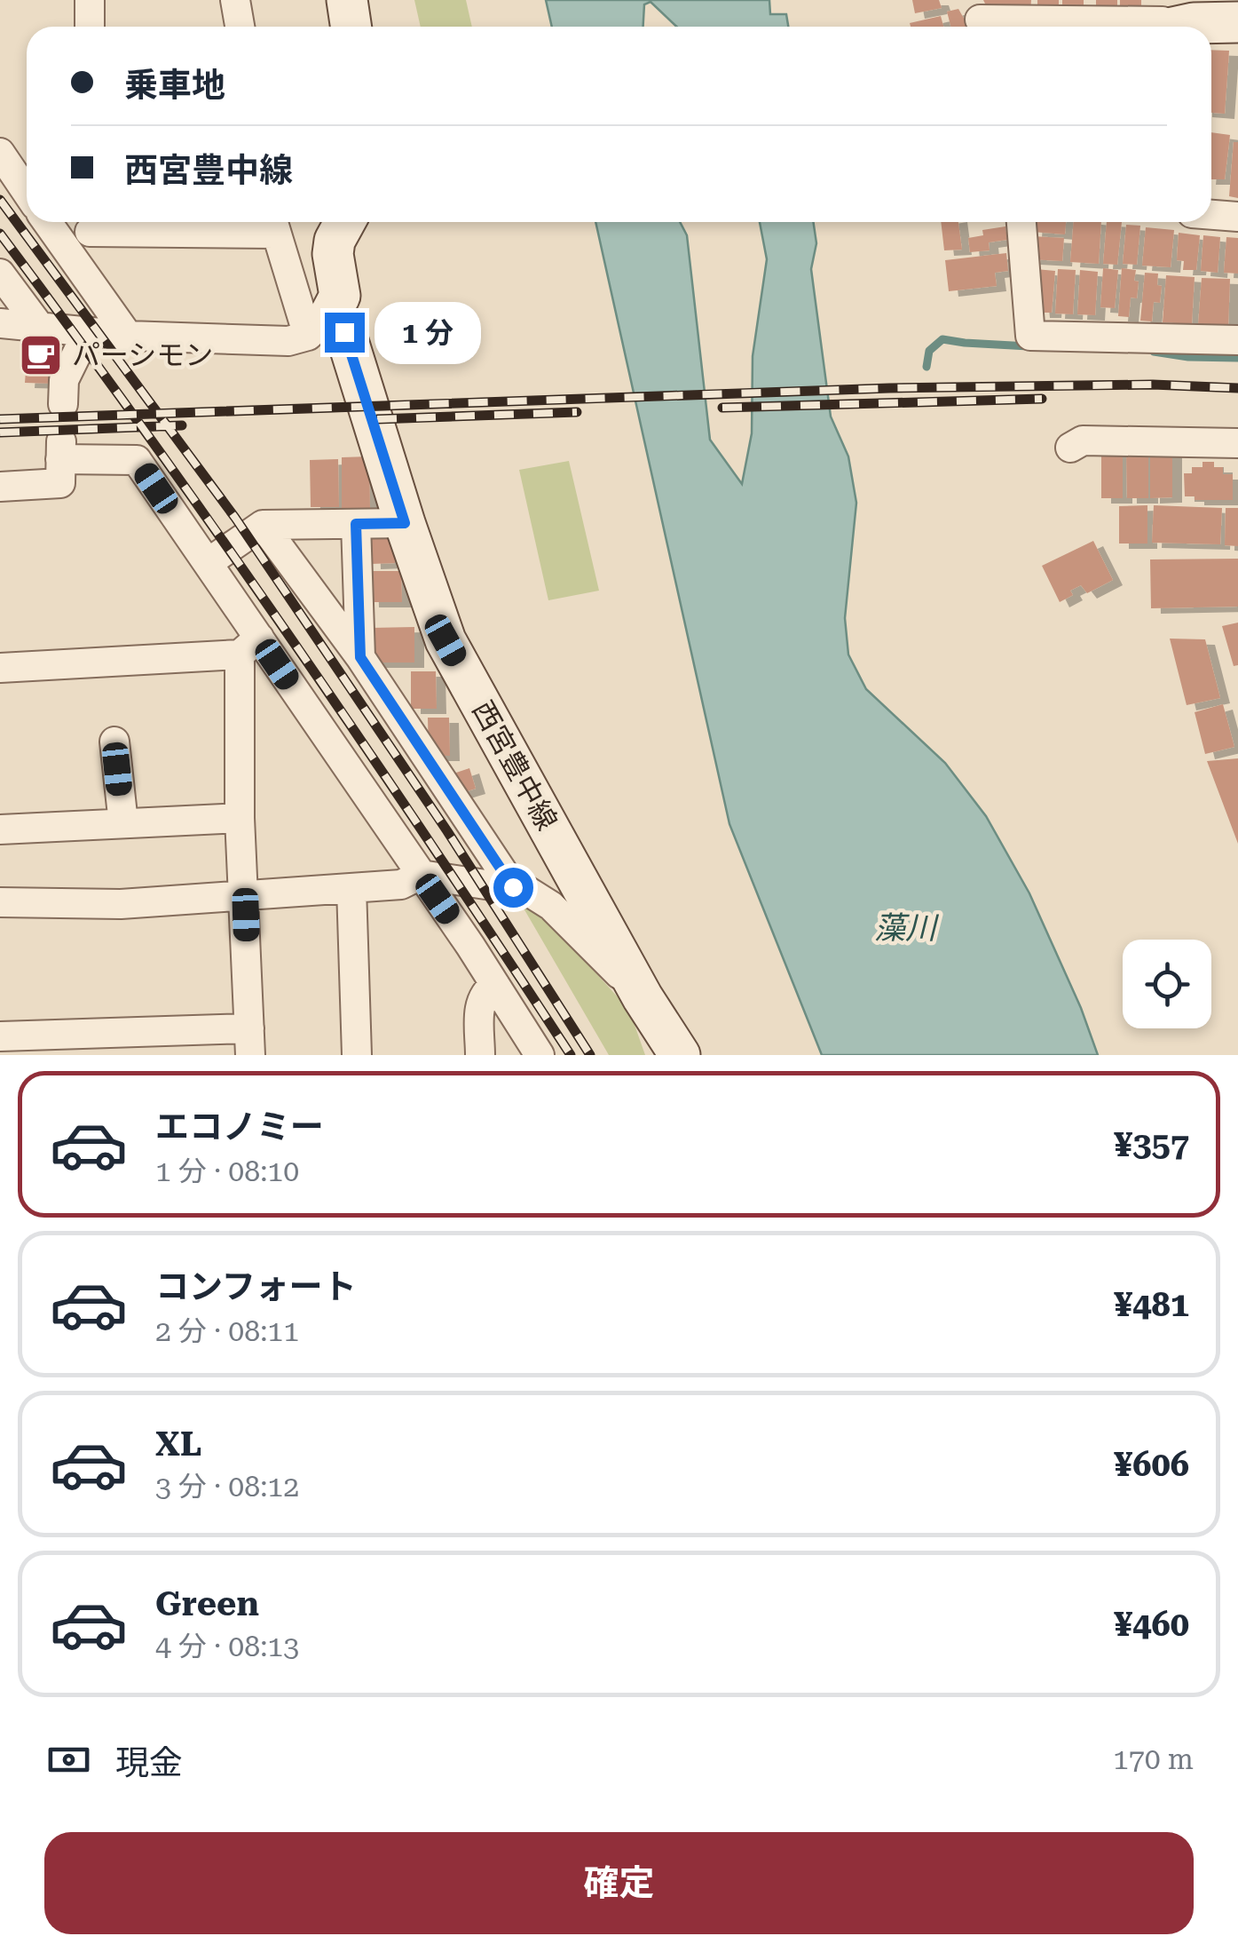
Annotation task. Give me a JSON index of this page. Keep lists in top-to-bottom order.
{
  "streets": {
    "main road": ["西宮豊中線"]
  },
  "water": ["藻川"],
  "places": {
    "cafe": ["パーシモン"]
  },
  "page": {
    "banner": ["乗車地", "西宮豊中線"],
    "bubble": "1 分",
    "list": [
      {
        "name": "エコノミー",
        "note": "1 分 · 08:10",
        "value": "¥357"
      },
      {
        "name": "コンフォート",
        "note": "2 分 · 08:11",
        "value": "¥481"
      },
      {
        "name": "XL",
        "note": "3 分 · 08:12",
        "value": "¥606"
      },
      {
        "name": "Green",
        "note": "4 分 · 08:13",
        "value": "¥460"
      }
    ],
    "pay": ["現金", "170 m"],
    "buttons": "確定"
  }
}
